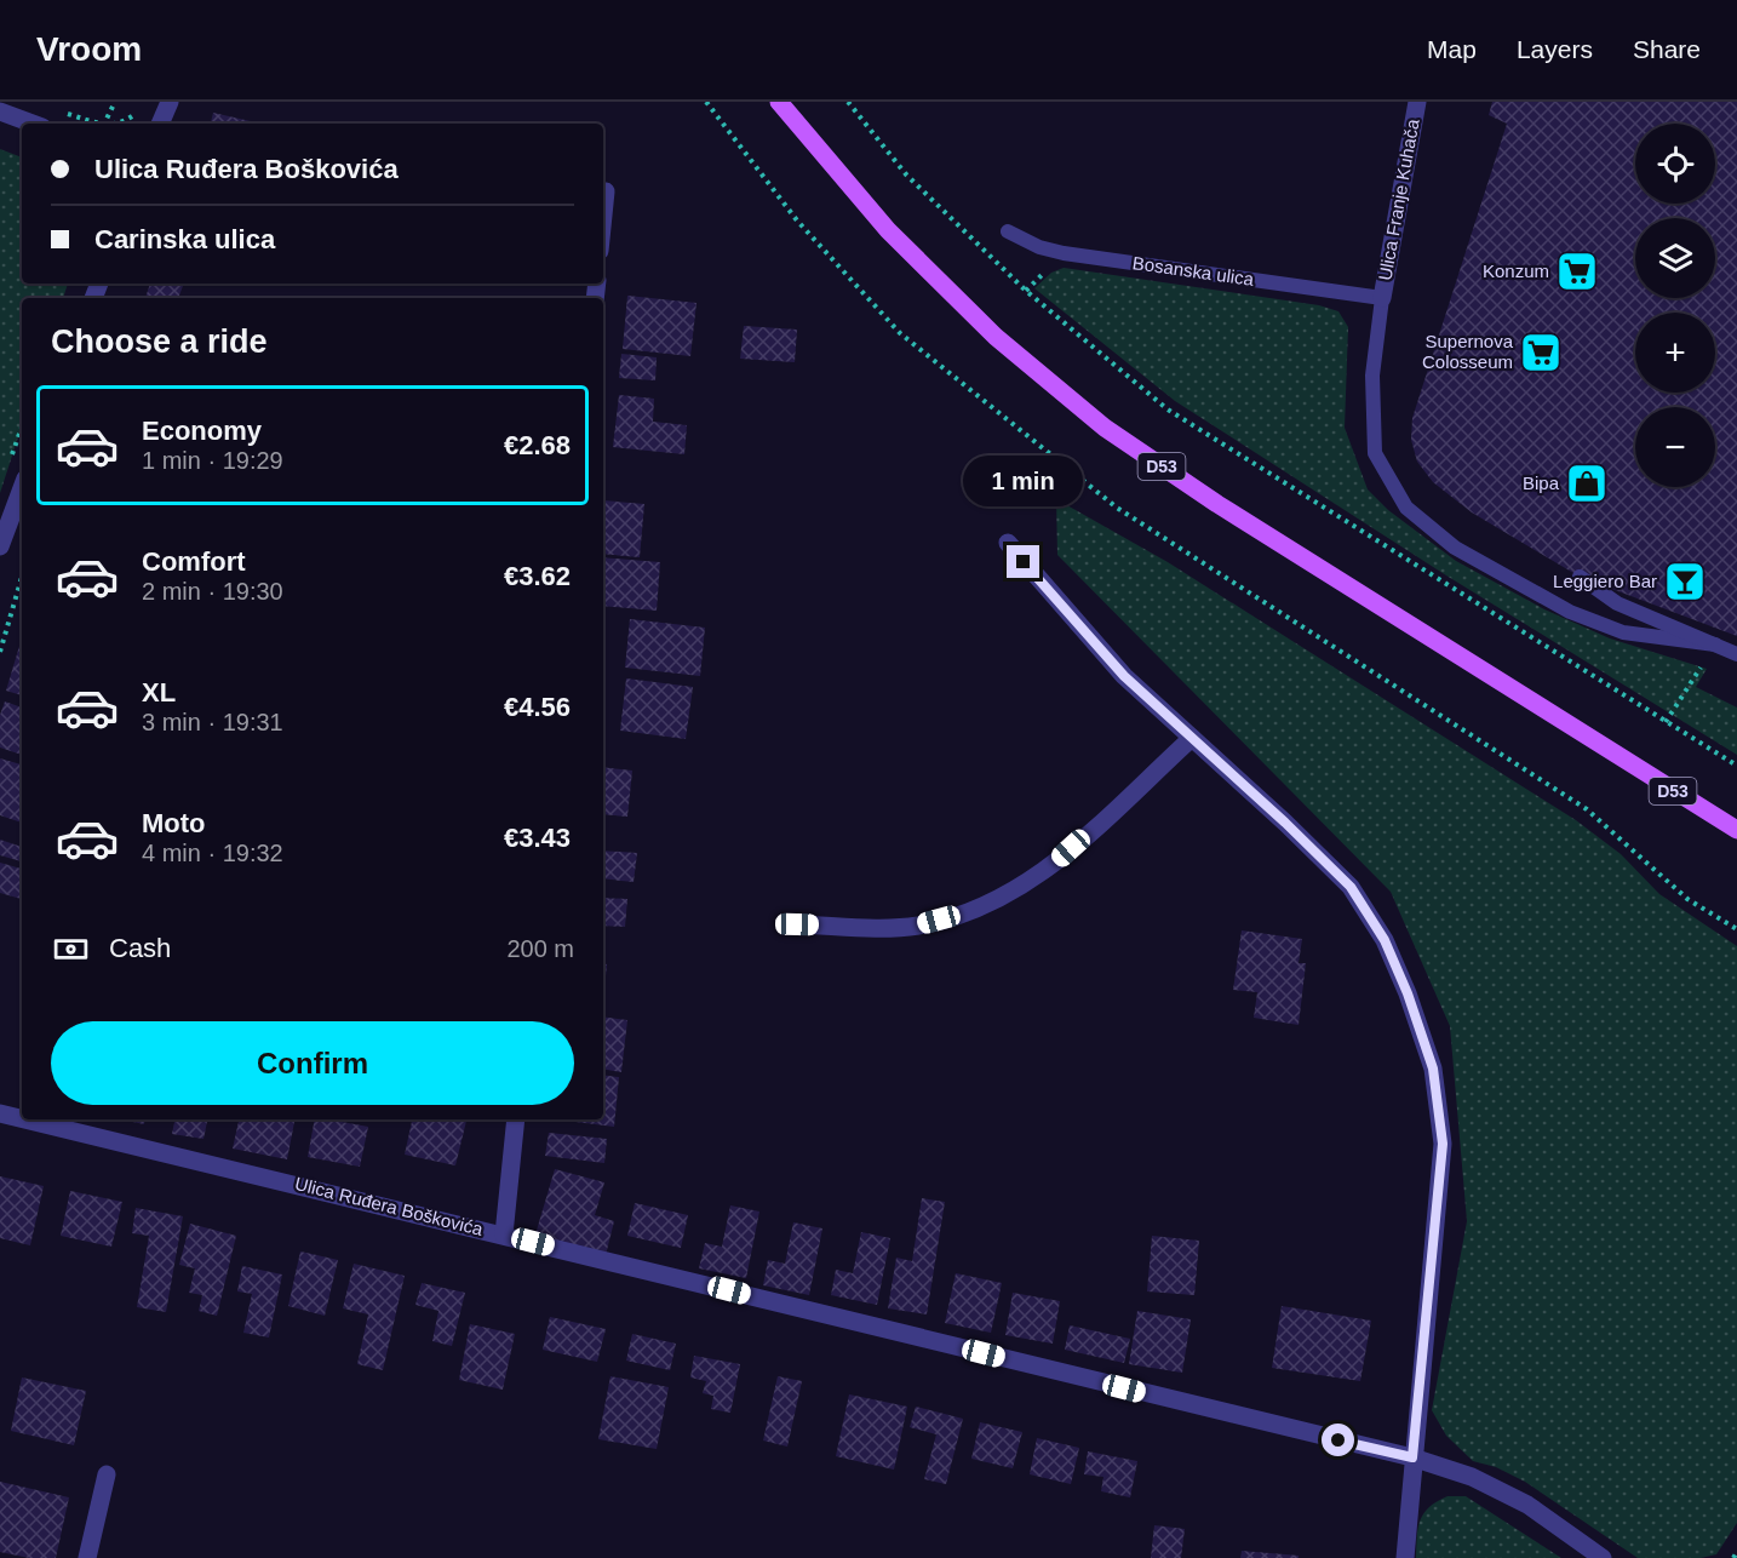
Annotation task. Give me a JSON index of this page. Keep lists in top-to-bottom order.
{
  "streets": {
    "main road": ["D53"],
    "street": ["Ulica Franje Kuhača", "Ulica Ruđera Boškovića"],
    "lane": ["Bosanska ulica"]
  },
  "crossings": [
    ["Ulica Franje Kuhača", "Bosanska ulica"]
  ],
  "places": {
    "supermarket": ["Konzum", "Supernova Colosseum"],
    "shop": ["Bipa"],
    "bar": ["Leggiero Bar"]
  },
  "page": {
    "header": "Vroom",
    "nav": ["Map", "Layers", "Share"],
    "map_buttons": ["+", "−"],
    "banner": ["Ulica Ruđera Boškovića", "Carinska ulica"],
    "heading": "Choose a ride",
    "list": [
      {
        "name": "Economy",
        "note": "1 min · 19:29",
        "value": "€2.68"
      },
      {
        "name": "Comfort",
        "note": "2 min · 19:30",
        "value": "€3.62"
      },
      {
        "name": "XL",
        "note": "3 min · 19:31",
        "value": "€4.56"
      },
      {
        "name": "Moto",
        "note": "4 min · 19:32",
        "value": "€3.43"
      }
    ],
    "bubble": "1 min",
    "pay": ["Cash", "200 m"],
    "buttons": "Confirm"
  }
}
